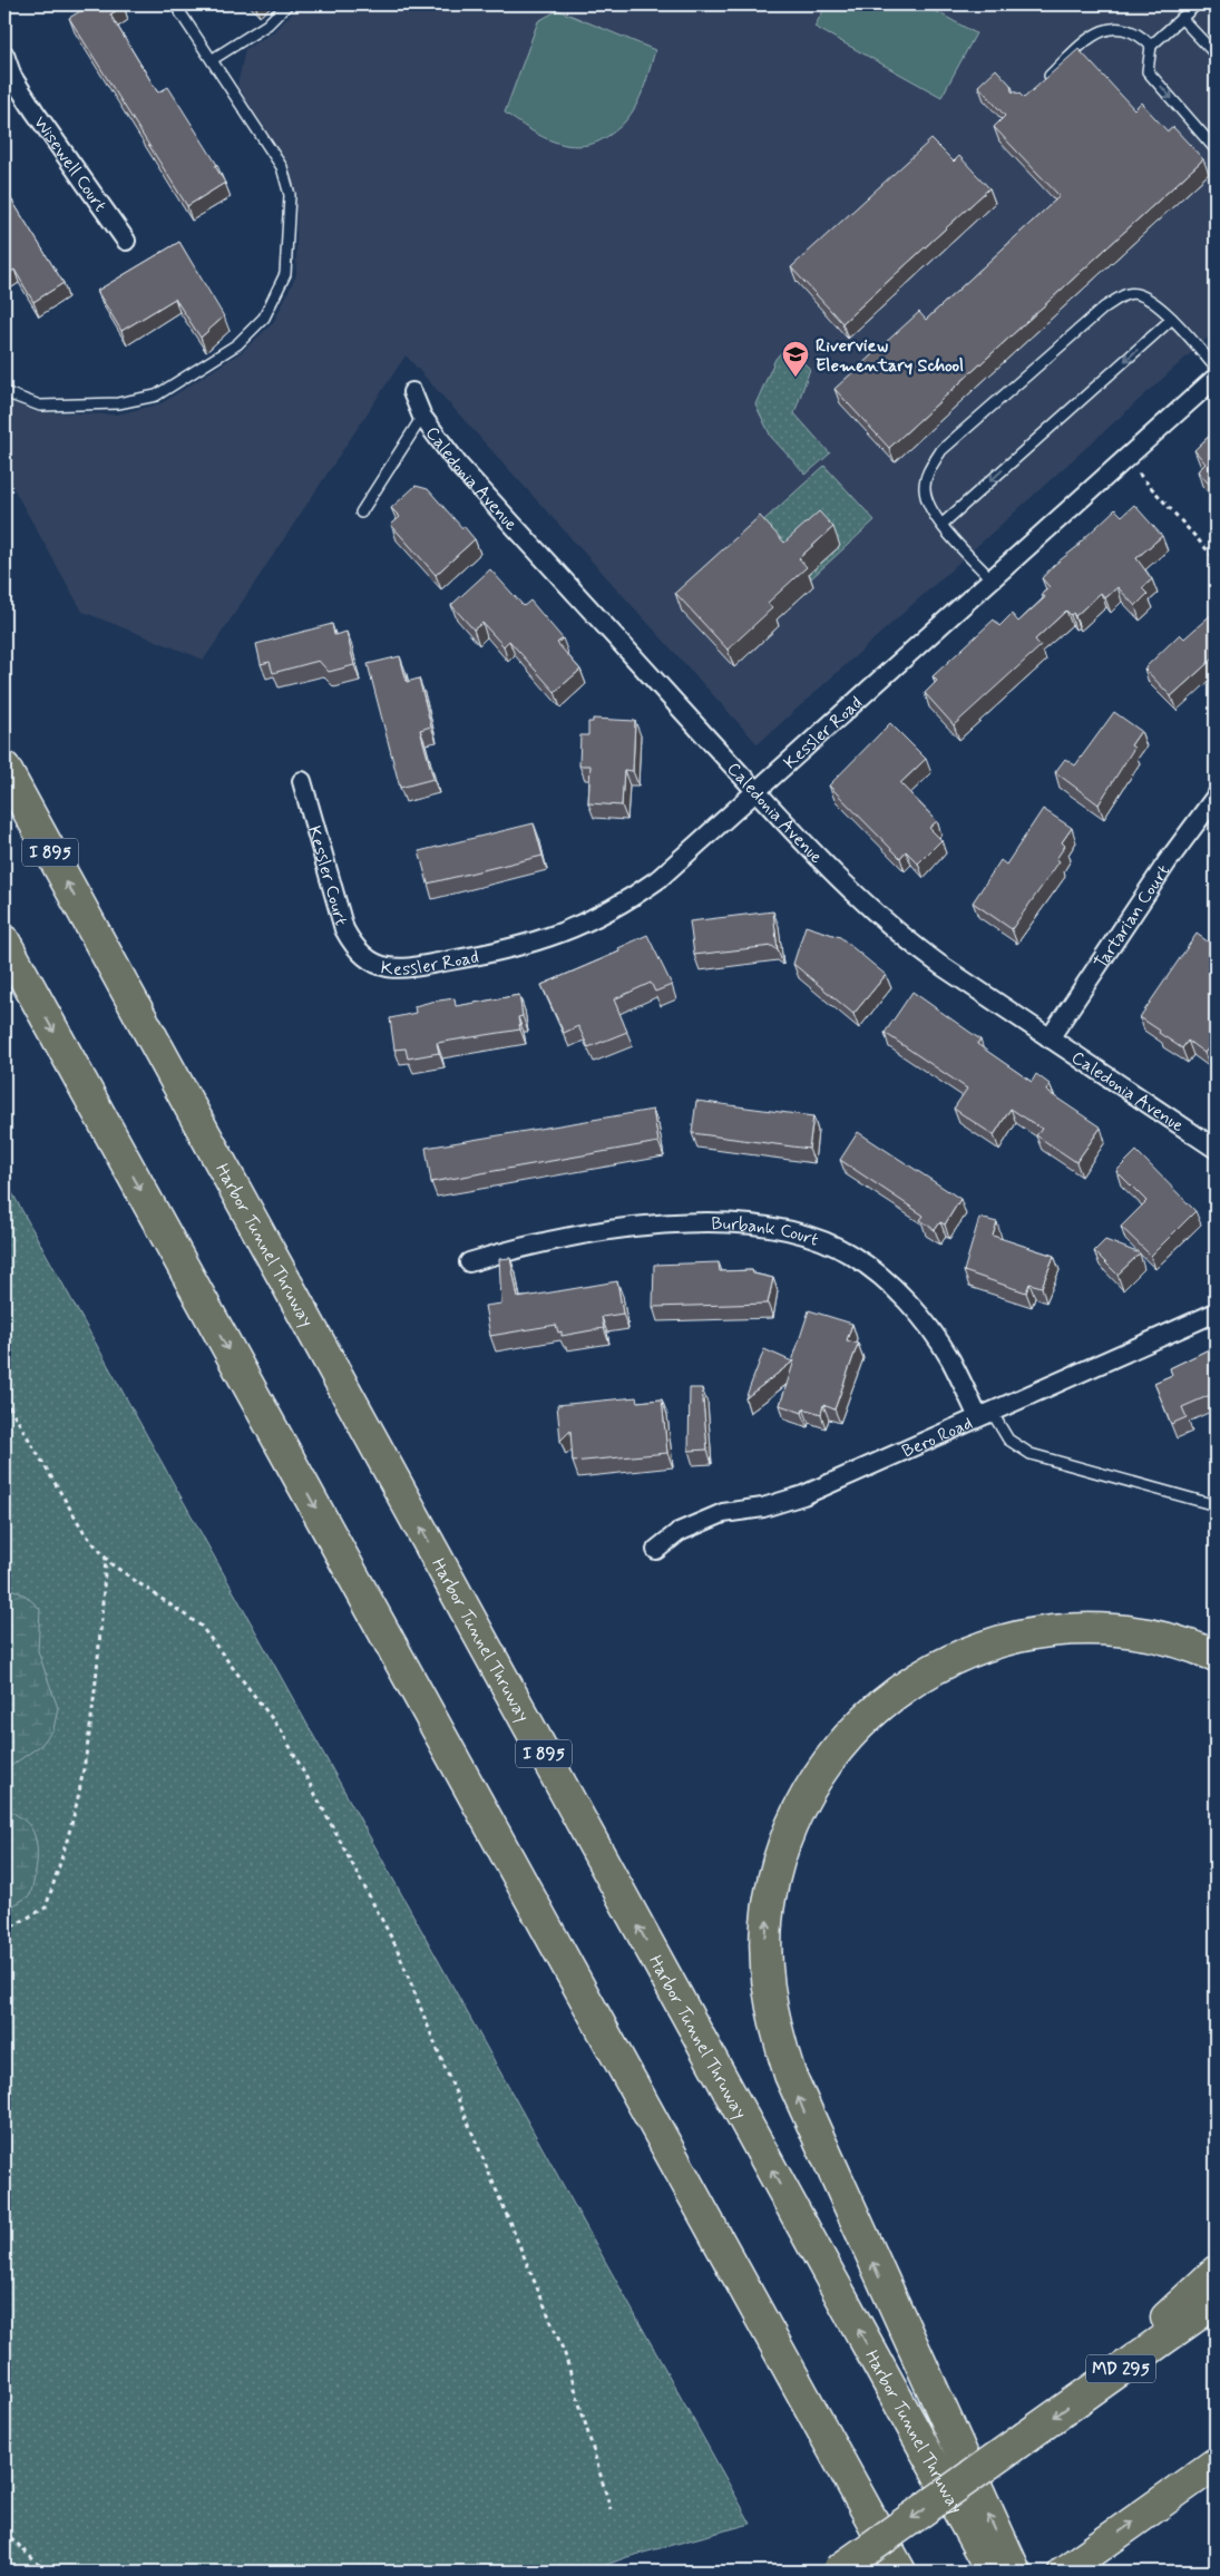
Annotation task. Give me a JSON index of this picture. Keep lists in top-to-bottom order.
{
  "streets": {
    "highway": ["I 895", "Harbor Tunnel Thruway", "MD 295"],
    "street": [
      "Wisewell Court",
      "Caledonia Avenue",
      "Kessler Road",
      "Kessler Court",
      "Tartarian Court",
      "Burbank Court",
      "Bero Road"
    ]
  },
  "crossings": [
    ["Caledonia Avenue", "Kessler Road"],
    ["Caledonia Avenue", "Tartarian Court"],
    ["Kessler Road", "Kessler Court"],
    ["Burbank Court", "Bero Road"]
  ],
  "places": {
    "school or university": ["Riverview Elementary School"]
  }
}
